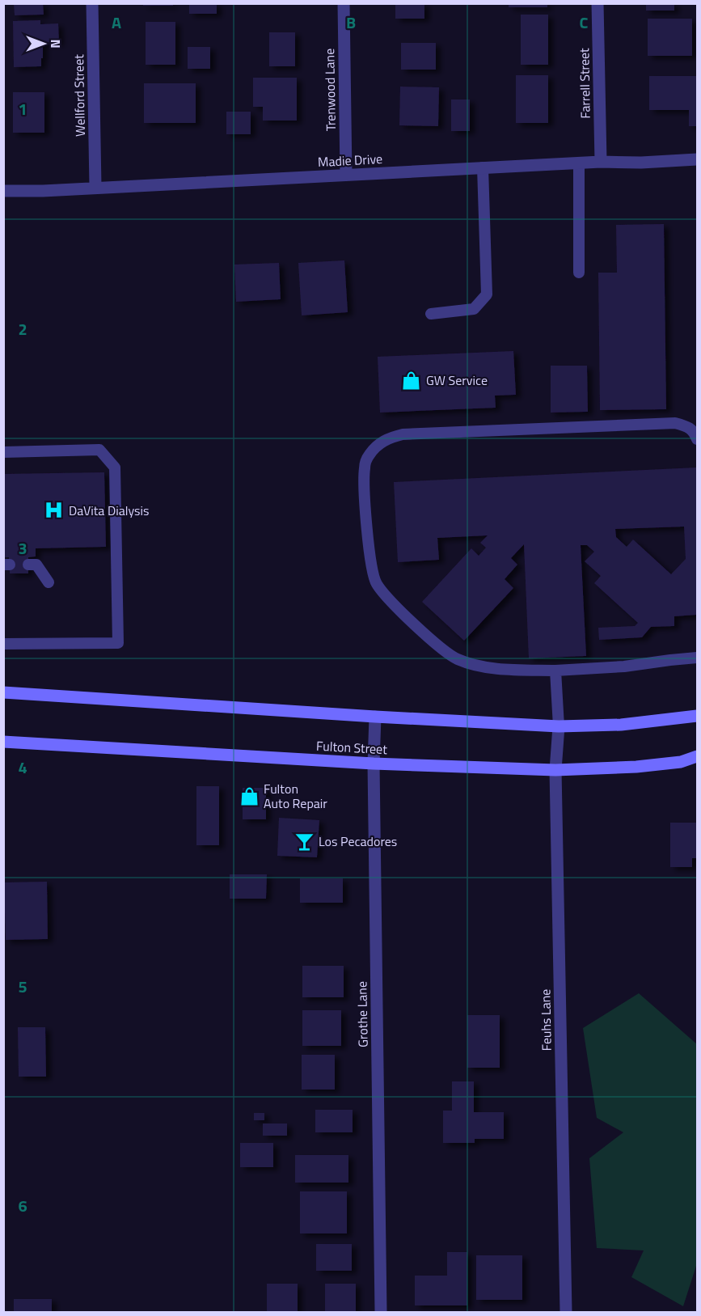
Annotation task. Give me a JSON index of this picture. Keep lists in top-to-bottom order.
{
  "streets": {
    "main road": ["Fulton Street"],
    "street": [
      "Farrell Street",
      "Trenwood Lane",
      "Wellford Street",
      "Madie Drive",
      "Grothe Lane",
      "Feuhs Lane"
    ]
  },
  "crossings": [
    ["Farrell Street", "Madie Drive"],
    ["Trenwood Lane", "Madie Drive"],
    ["Wellford Street", "Madie Drive"],
    ["Fulton Street", "Grothe Lane"],
    ["Fulton Street", "Feuhs Lane"]
  ],
  "places": {
    "shop": ["GW Service", "Fulton Auto Repair"],
    "hospital": ["DaVita Dialysis"],
    "bar": ["Los Pecadores"]
  },
  "north": "right",
  "grid": {
    "columns": ["A", "B", "C"],
    "rows": [
      "1",
      "2",
      "3",
      "4",
      "5",
      "6"
    ]
  }
}
